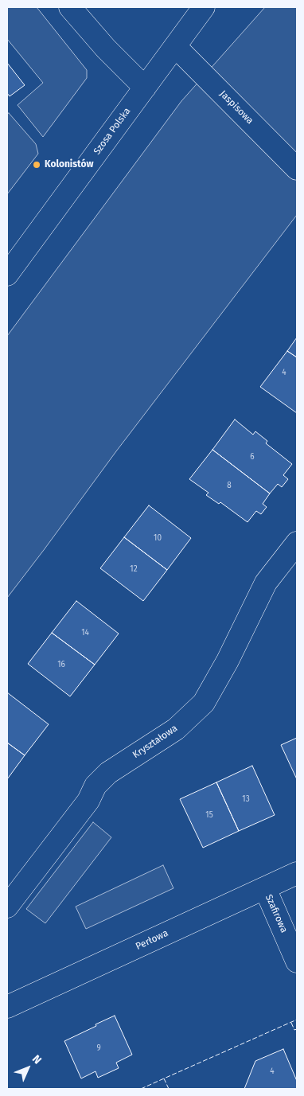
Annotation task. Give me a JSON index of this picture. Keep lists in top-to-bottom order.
{
  "streets": {
    "street": [
      "Jaspisowa",
      "Szosa Polska",
      "Kryształowa",
      "Szafirowa",
      "Perłowa"
    ]
  },
  "crossings": [
    ["Jaspisowa", "Szosa Polska"],
    ["Szafirowa", "Perłowa"]
  ],
  "places": ["Kolonistów"],
  "house_numbers": [
    "4",
    "6",
    "8",
    "10",
    "12",
    "14",
    "16",
    "13",
    "15",
    "9",
    "4"
  ],
  "north": "top right"
}
